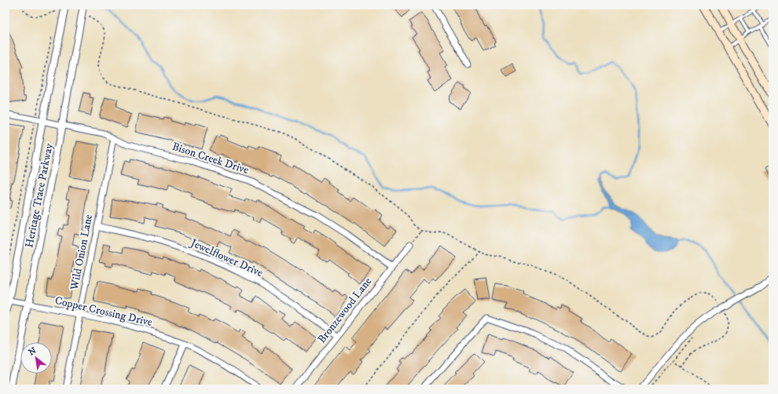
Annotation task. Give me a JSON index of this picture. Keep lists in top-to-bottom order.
{
  "streets": {
    "street": [
      "Bison Creek Drive",
      "Heritage Trace Parkway",
      "Wild Onion Lane",
      "Jewelflower Drive",
      "Bronzewood Lane",
      "Copper Crossing Drive"
    ]
  },
  "crossings": [
    ["Bison Creek Drive", "Heritage Trace Parkway"],
    ["Bison Creek Drive", "Wild Onion Lane"],
    ["Bison Creek Drive", "Bronzewood Lane"],
    ["Heritage Trace Parkway", "Copper Crossing Drive"],
    ["Wild Onion Lane", "Jewelflower Drive"],
    ["Wild Onion Lane", "Copper Crossing Drive"],
    ["Jewelflower Drive", "Bronzewood Lane"]
  ],
  "north": "top left"
}
